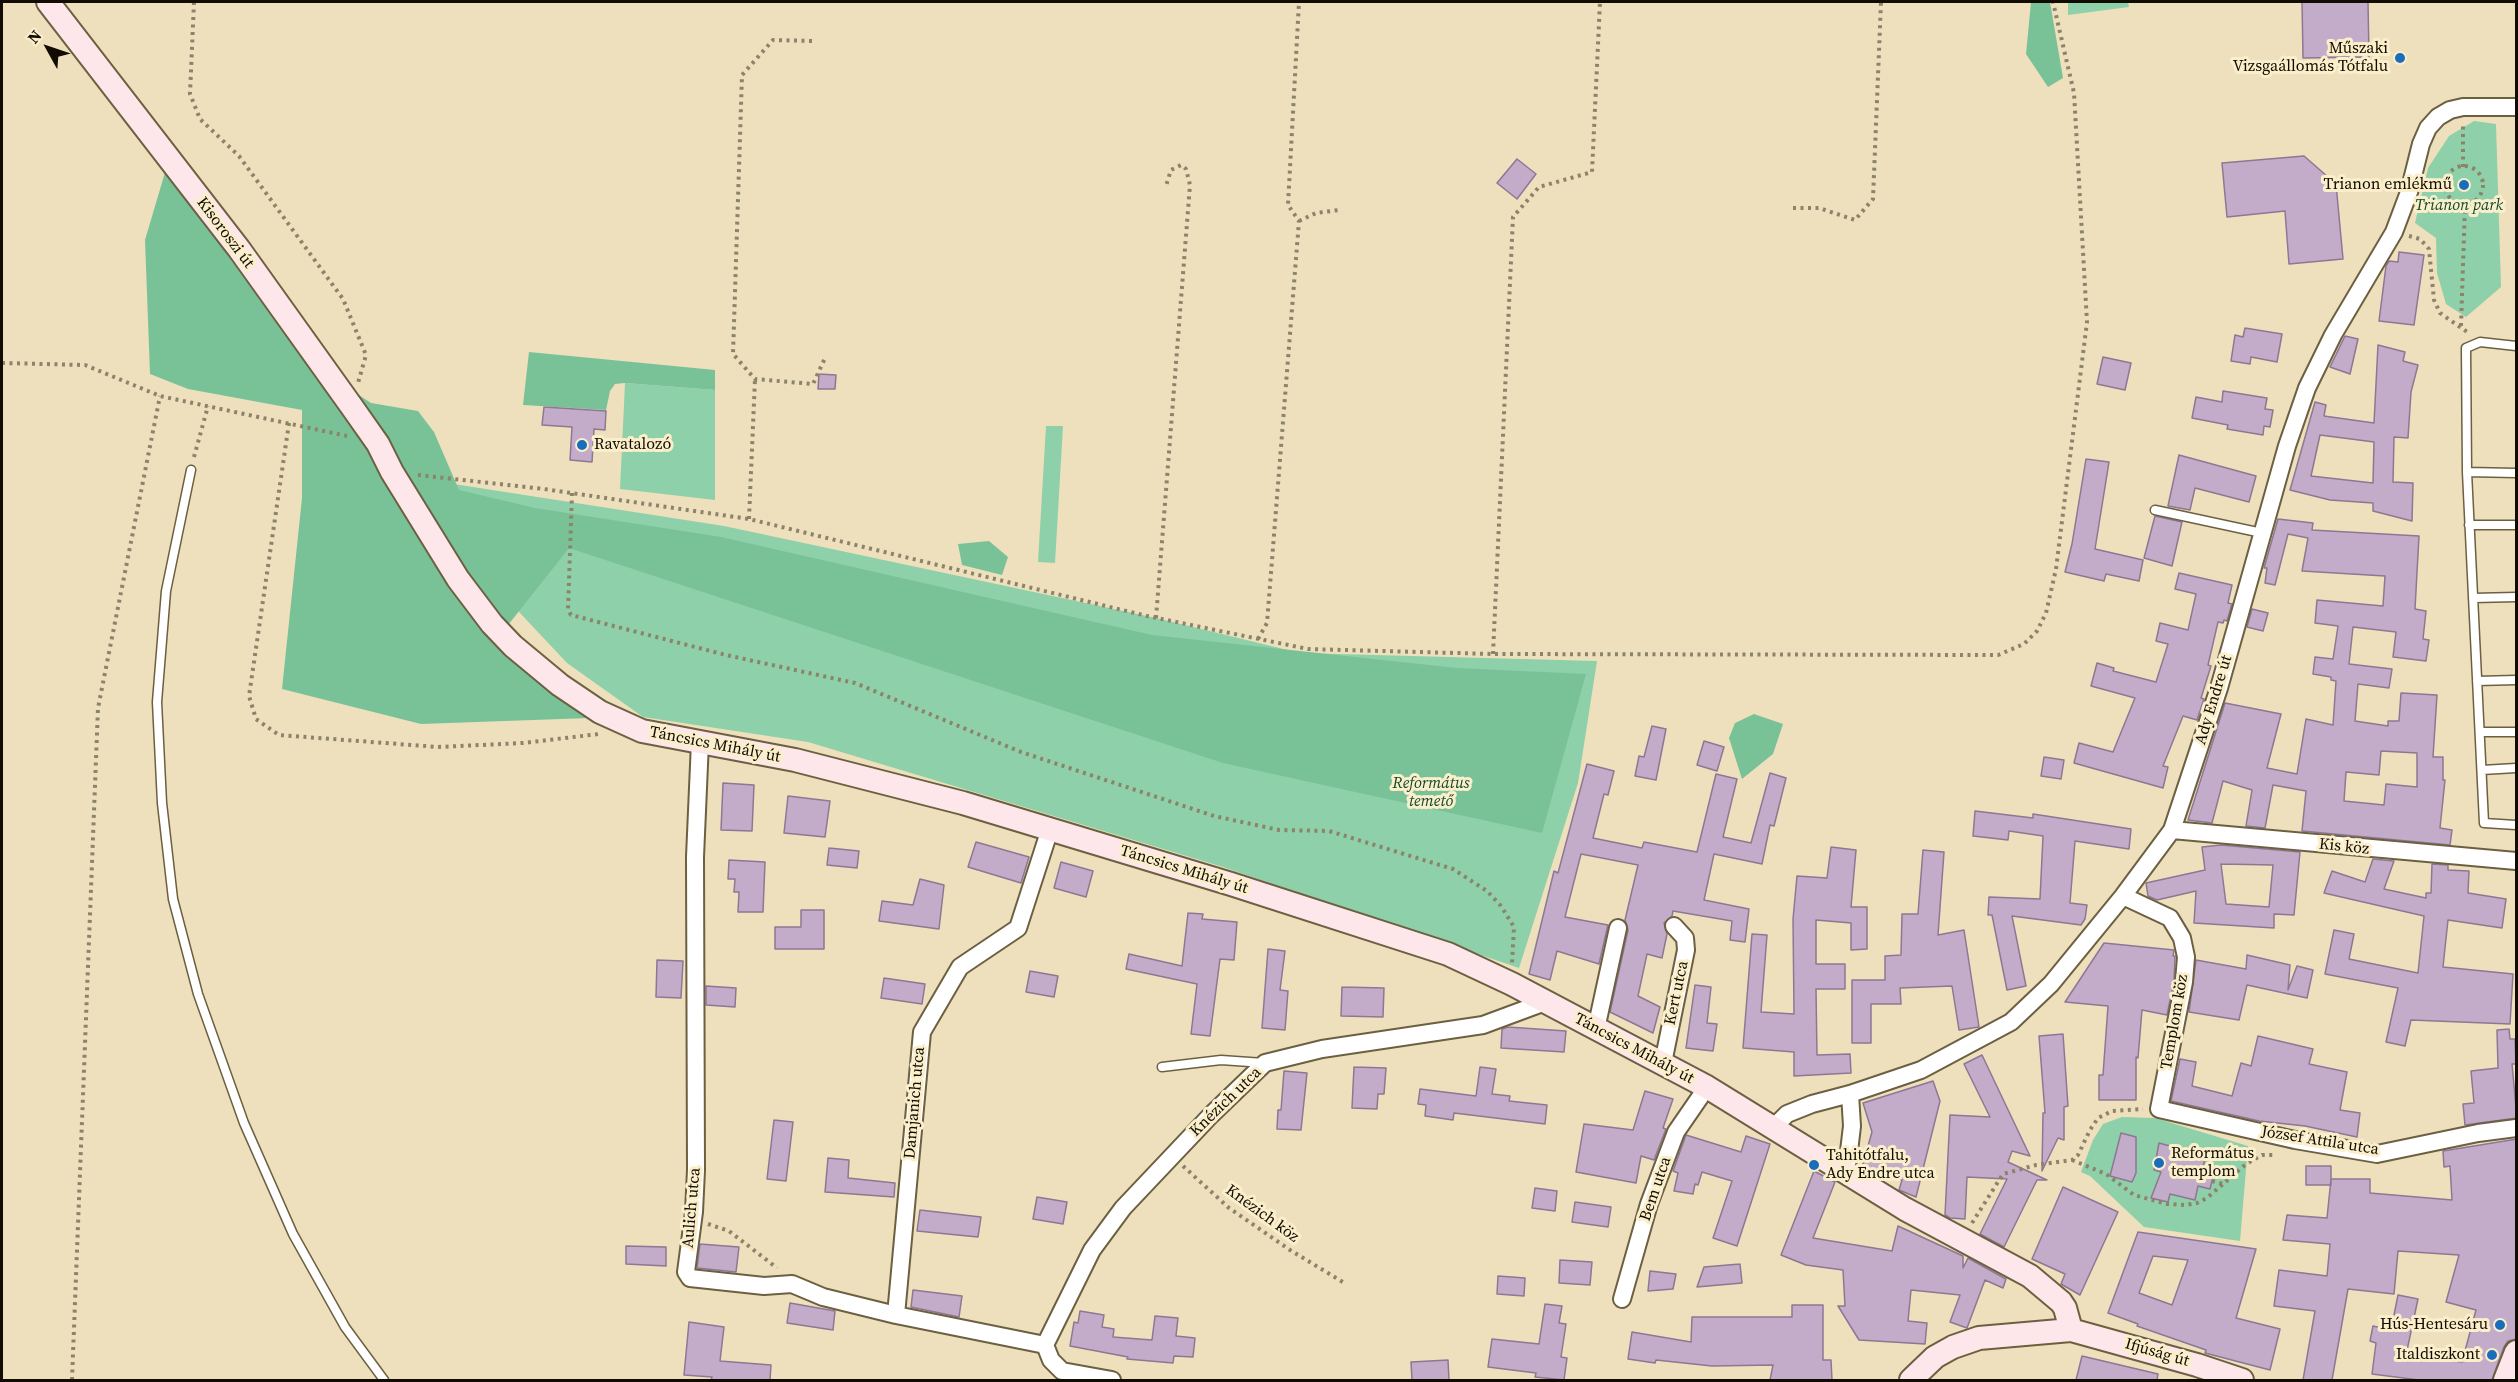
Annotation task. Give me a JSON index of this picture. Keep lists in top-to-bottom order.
{
  "streets": {
    "main road": ["Kisoroszi út", "Táncsics Mihály út", "Ifjúság út"],
    "street": [
      "Ady Endre út",
      "Kis köz",
      "Kert utca",
      "Templom köz",
      "Knézich utca",
      "Damjanich utca",
      "József Attila utca",
      "Bem utca",
      "Aulich utca"
    ],
    "path": ["Knézich köz"]
  },
  "crossings": [
    ["Kisoroszi út", "Táncsics Mihály út"],
    ["Ady Endre út", "Táncsics Mihály út"],
    ["Ady Endre út", "Kis köz"],
    ["Ady Endre út", "Templom köz"],
    ["Táncsics Mihály út", "Kert utca"],
    ["Táncsics Mihály út", "Knézich utca"],
    ["Táncsics Mihály út", "Damjanich utca"],
    ["Táncsics Mihály út", "Bem utca"],
    ["Táncsics Mihály út", "Aulich utca"],
    ["Táncsics Mihály út", "Ifjúság út"],
    ["Templom köz", "József Attila utca"],
    ["Knézich utca", "Aulich utca"],
    ["Knézich utca", "Knézich köz"],
    ["Damjanich utca", "Aulich utca"]
  ],
  "parks": ["Trianon park", "Református temető"],
  "places": [
    "Műszaki Vizsgaállomás Tótfalu",
    "Trianon emlékmű",
    "Ravatalozó",
    "Református templom",
    "Tahitótfalu, Ady Endre utca",
    "Hús-Hentesáru",
    "Italdiszkont"
  ],
  "north": "top left"
}
